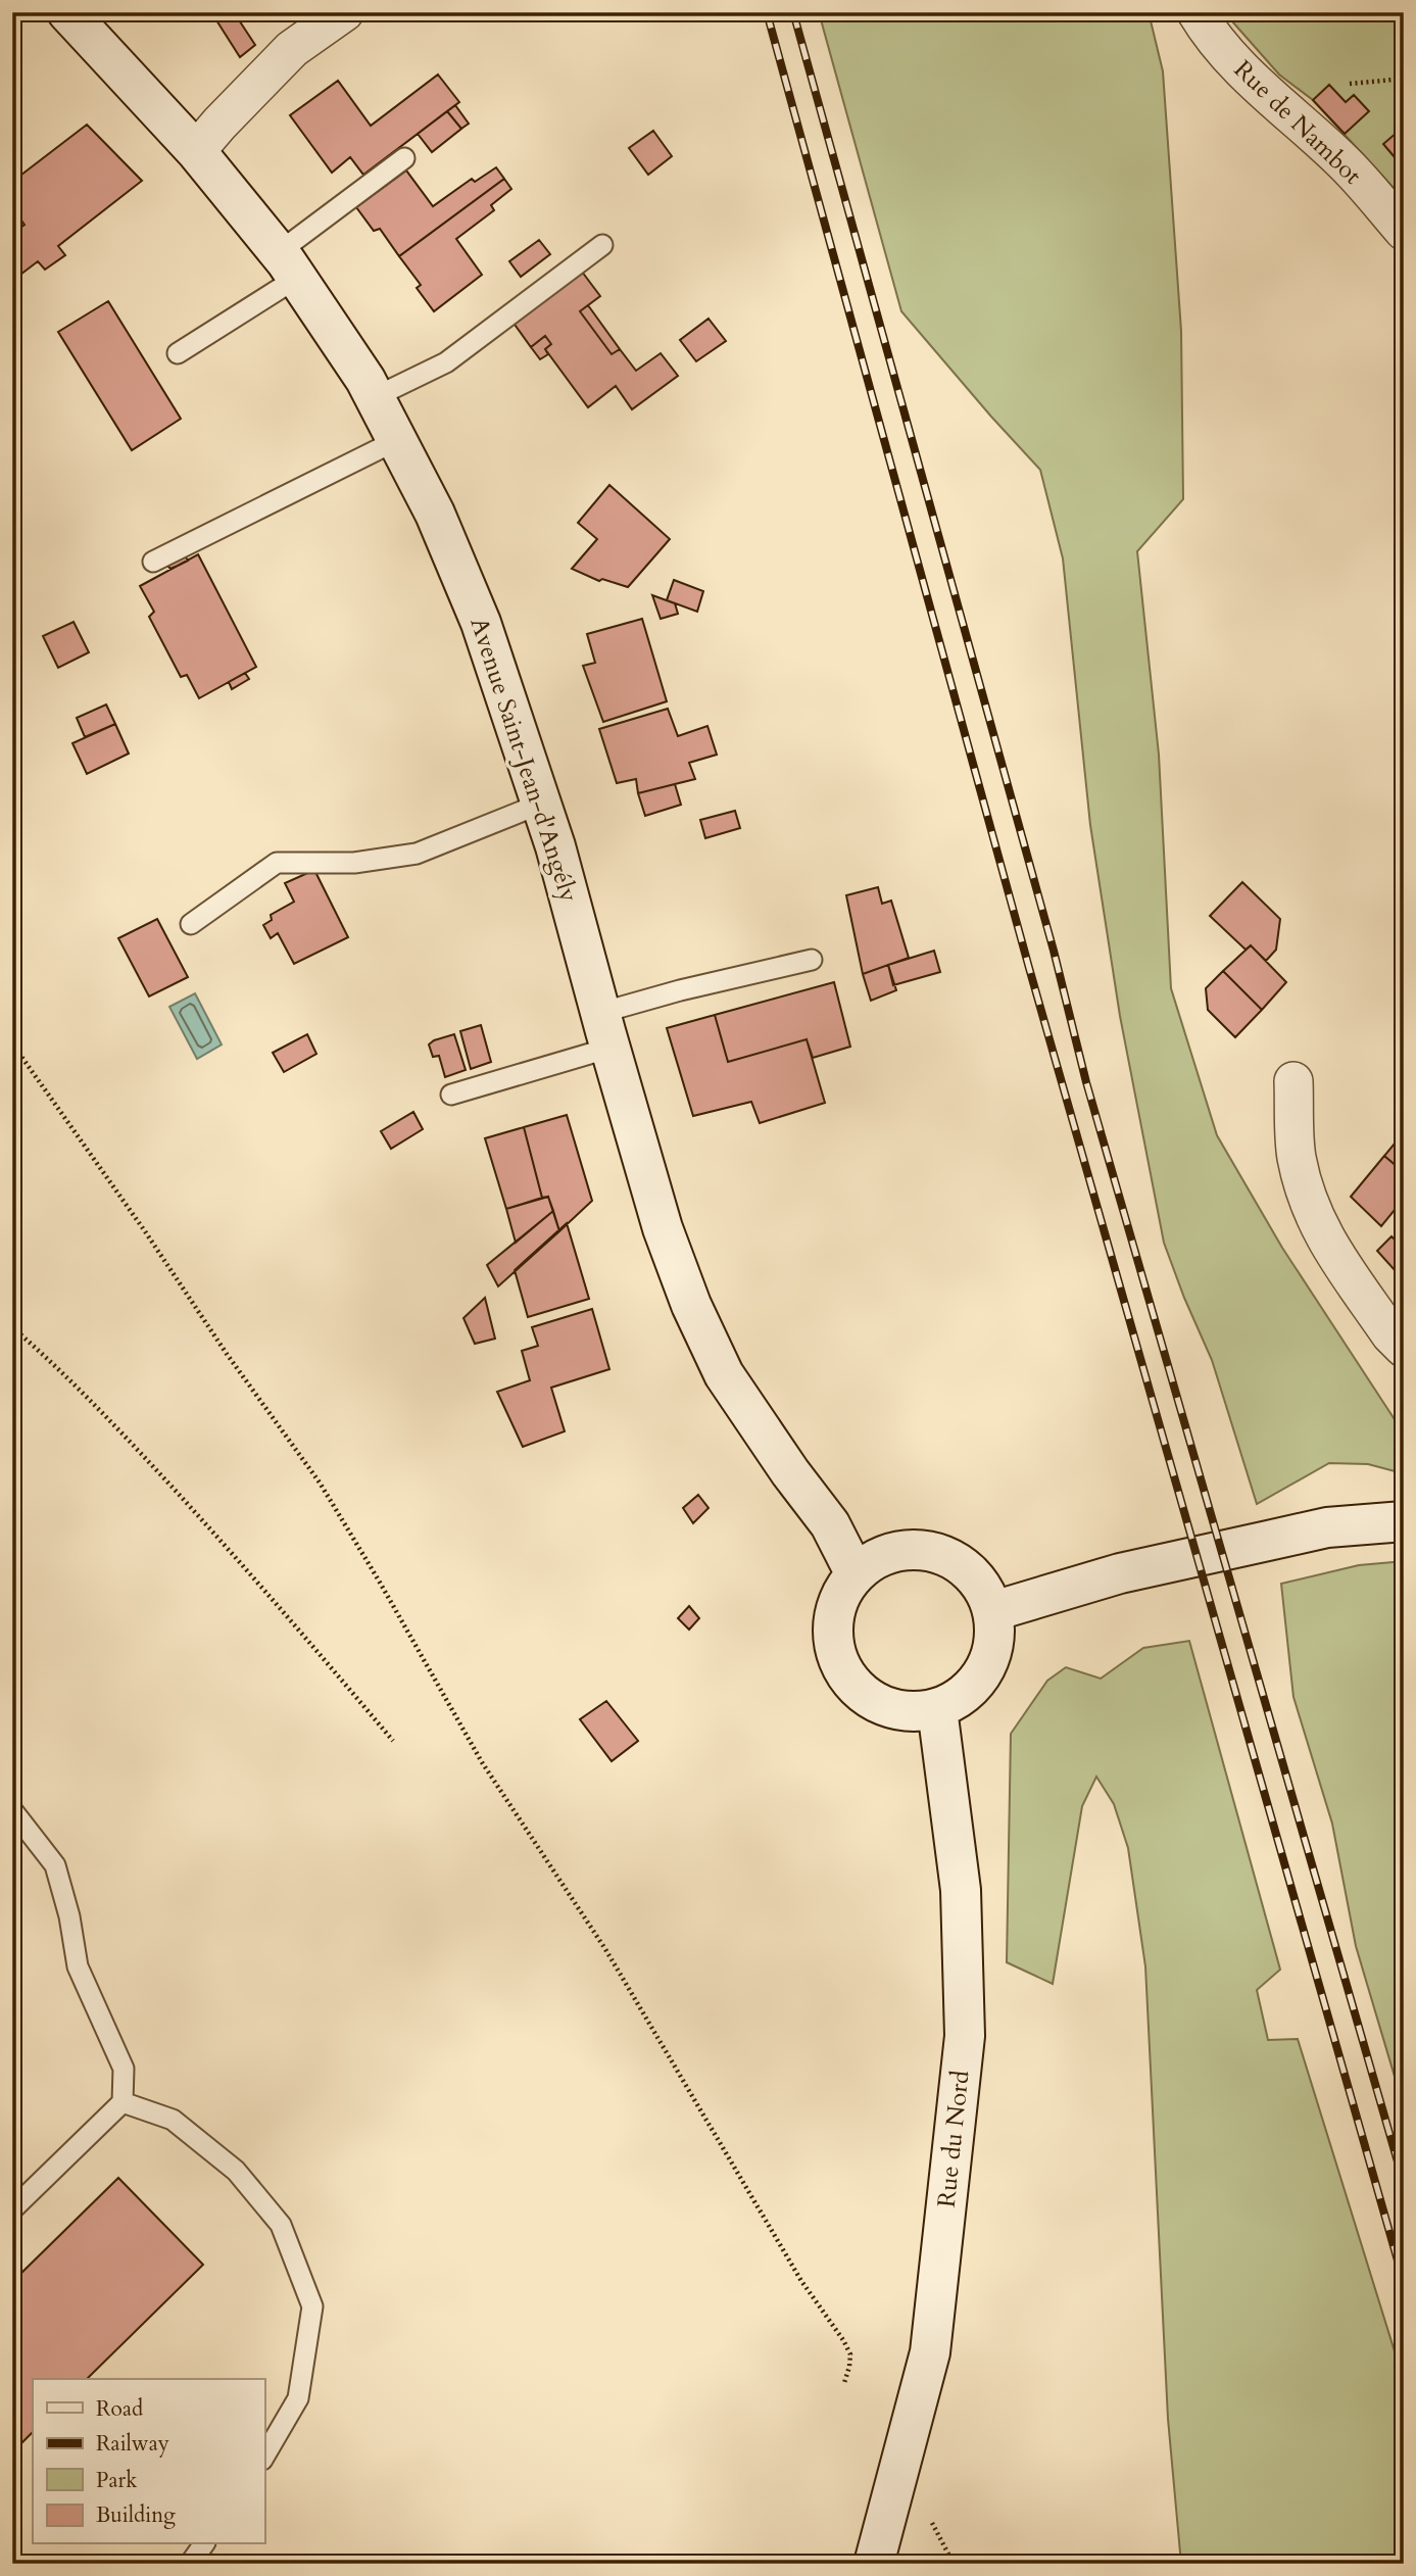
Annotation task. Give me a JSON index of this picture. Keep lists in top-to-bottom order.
{
  "streets": {
    "main road": ["Avenue Saint-Jean-d'Angély", "Rue du Nord"],
    "street": ["Rue de Nambot"]
  },
  "crossings": [
    ["Avenue Saint-Jean-d'Angély", "Rue du Nord"]
  ],
  "legend": [
    "Road",
    "Railway",
    "Park",
    "Building"
  ]
}
